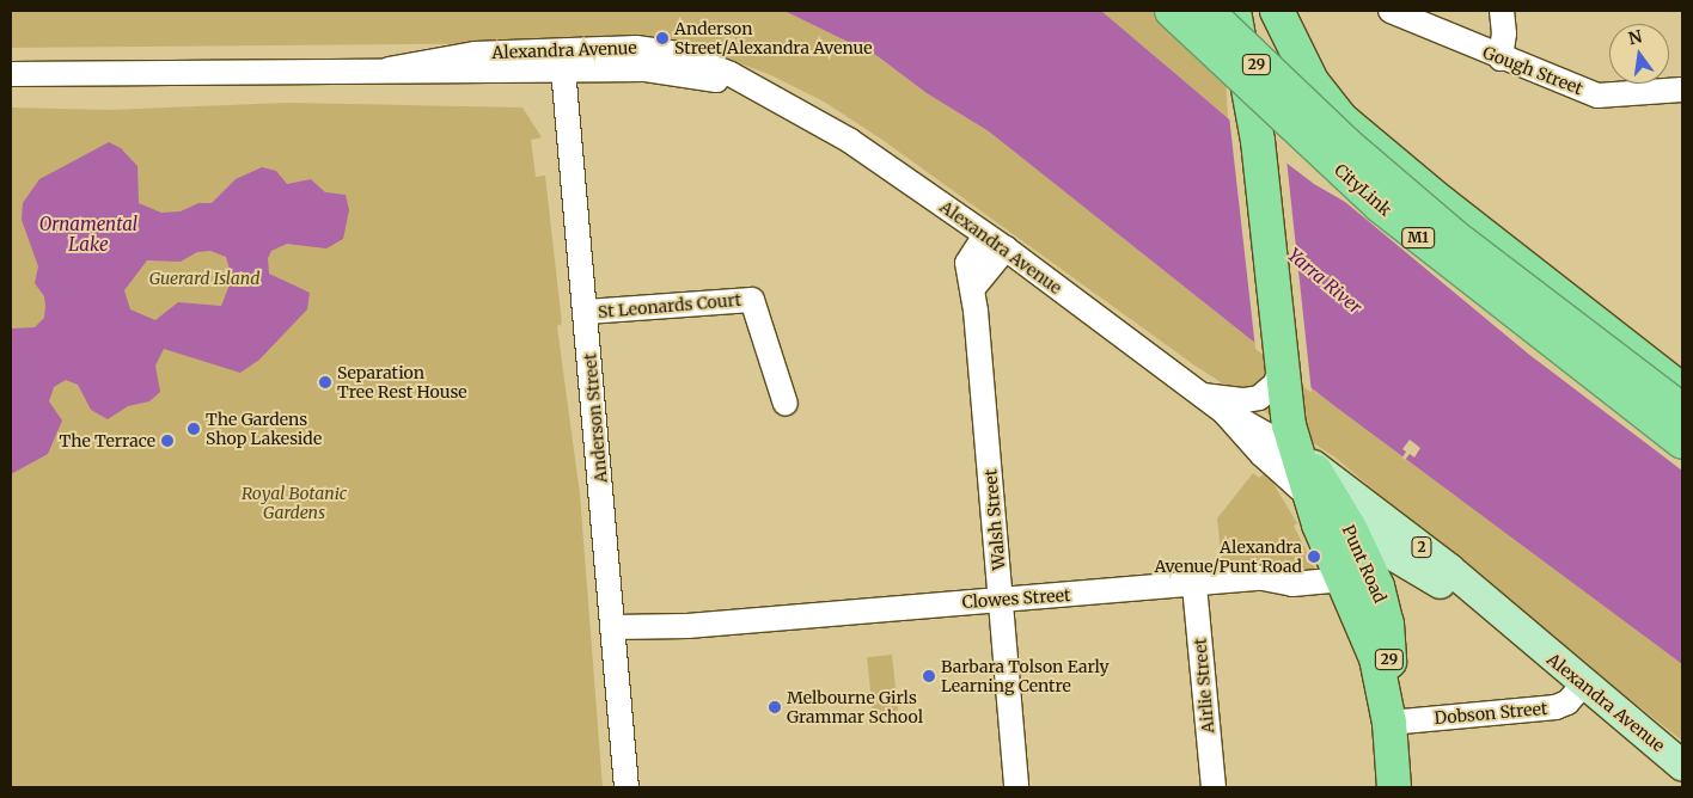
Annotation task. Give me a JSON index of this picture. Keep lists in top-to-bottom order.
{
  "streets": {
    "highway": [
      "Alexandra Avenue",
      "29",
      "CityLink",
      "M1",
      "2",
      "Punt Road"
    ],
    "street": [
      "Gough Street",
      "St Leonards Court",
      "Anderson Street",
      "Walsh Street",
      "Clowes Street",
      "Airlie Street",
      "Dobson Street"
    ]
  },
  "crossings": [
    ["Alexandra Avenue", "Anderson Street"],
    ["Alexandra Avenue", "Walsh Street"],
    ["Alexandra Avenue", "Punt Road"],
    ["Alexandra Avenue", "Dobson Street"],
    ["St Leonards Court", "Anderson Street"],
    ["Anderson Street", "Clowes Street"],
    ["Walsh Street", "Clowes Street"],
    ["Punt Road", "Clowes Street"],
    ["Punt Road", "Dobson Street"],
    ["Clowes Street", "Airlie Street"]
  ],
  "water": ["Ornamental Lake", "Yarra River"],
  "parks": ["Guerard Island", "Royal Botanic Gardens"],
  "places": [
    "Anderson Street/Alexandra Avenue",
    "Separation Tree Rest House",
    "The Gardens Shop Lakeside",
    "The Terrace",
    "Alexandra Avenue/Punt Road",
    "Barbara Tolson Early Learning Centre",
    "Melbourne Girls Grammar School"
  ],
  "north": "top"
}
